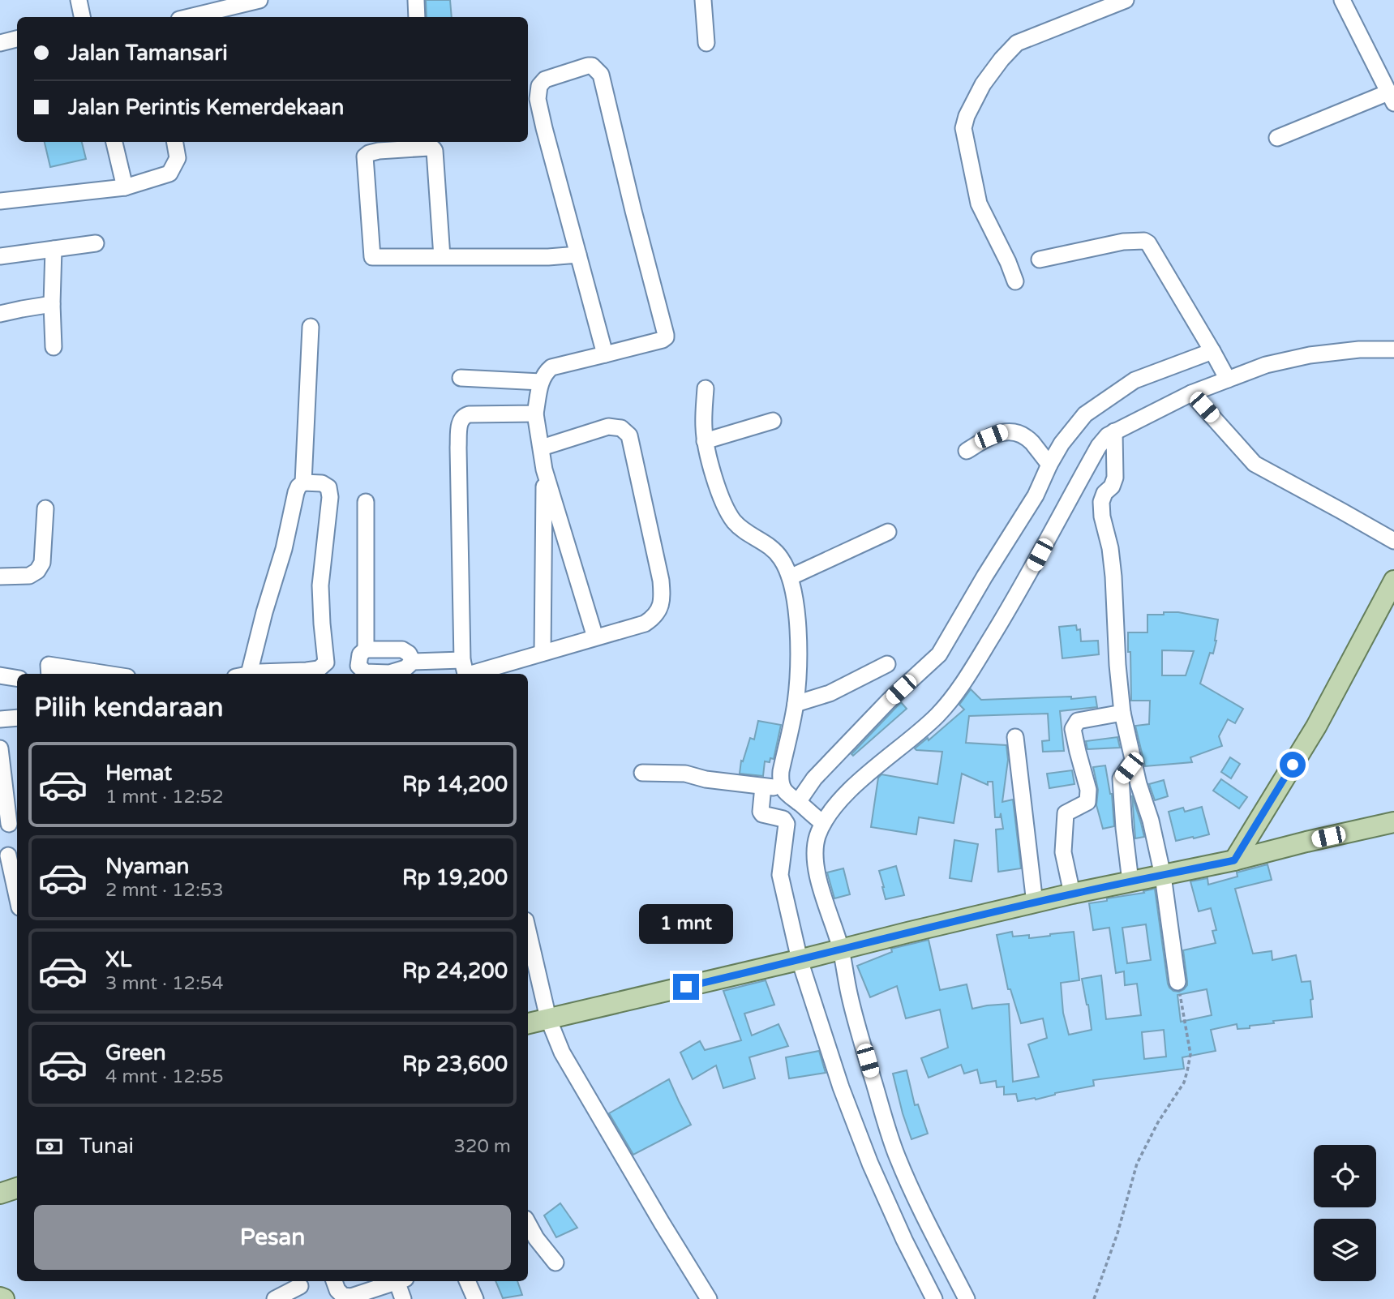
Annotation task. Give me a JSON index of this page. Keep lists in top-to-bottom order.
{
  "page": {
    "banner": ["Jalan Tamansari", "Jalan Perintis Kemerdekaan"],
    "heading": "Pilih kendaraan",
    "list": [
      {
        "name": "Hemat",
        "note": "1 mnt · 12:52",
        "value": "Rp 14,200"
      },
      {
        "name": "Nyaman",
        "note": "2 mnt · 12:53",
        "value": "Rp 19,200"
      },
      {
        "name": "XL",
        "note": "3 mnt · 12:54",
        "value": "Rp 24,200"
      },
      {
        "name": "Green",
        "note": "4 mnt · 12:55",
        "value": "Rp 23,600"
      }
    ],
    "bubble": "1 mnt",
    "pay": ["Tunai", "320 m"],
    "buttons": "Pesan"
  }
}
